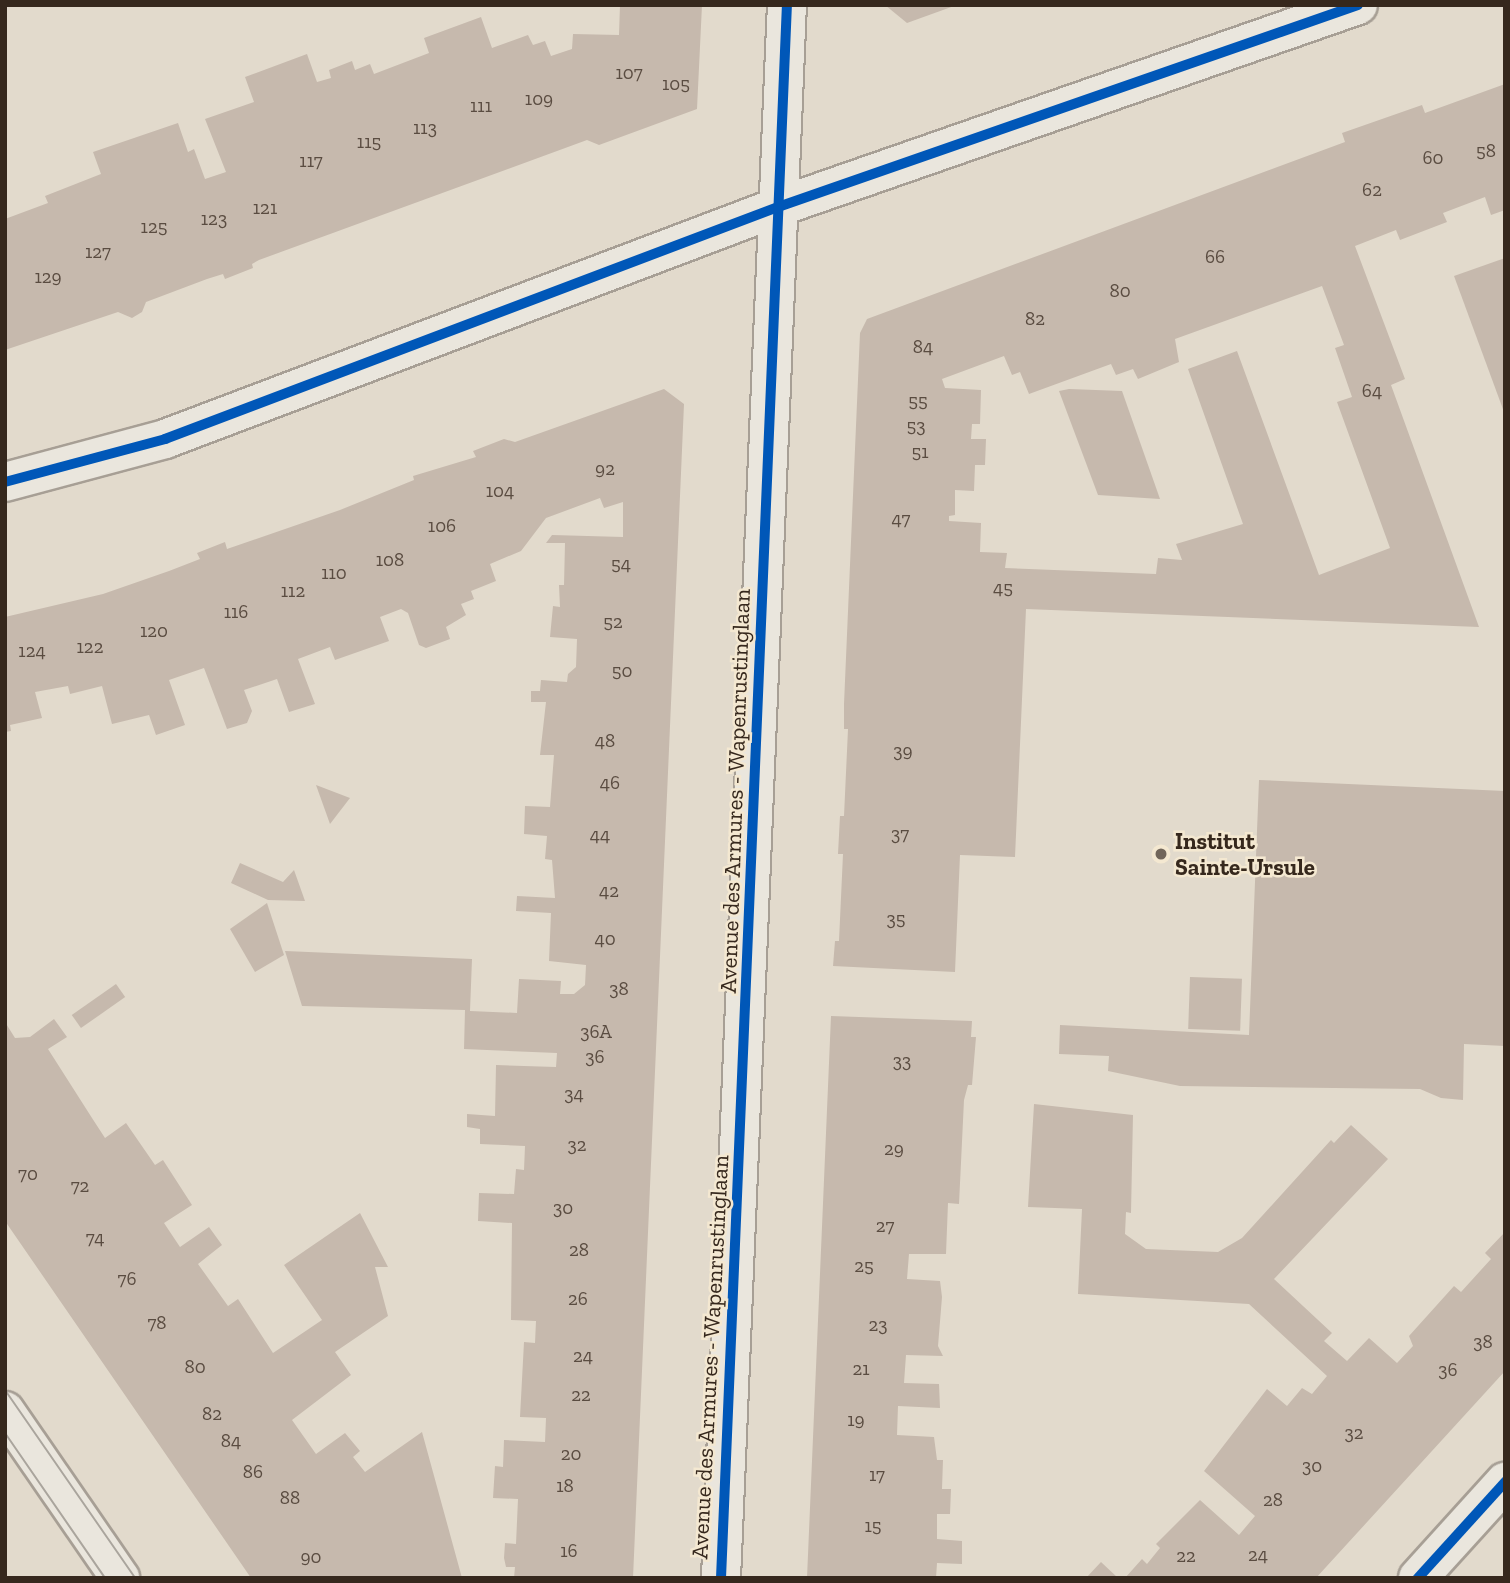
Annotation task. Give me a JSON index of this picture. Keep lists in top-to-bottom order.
{
  "streets": {
    "street": ["Avenue des Armures - Wapenrustinglaan"]
  },
  "places": ["Institut Sainte-Ursule"],
  "house_numbers": [
    "107",
    "105",
    "109",
    "111",
    "113",
    "115",
    "58",
    "60",
    "117",
    "62",
    "121",
    "123",
    "125",
    "127",
    "66",
    "129",
    "80",
    "82",
    "84",
    "64",
    "55",
    "53",
    "51",
    "92",
    "104",
    "47",
    "106",
    "108",
    "54",
    "110",
    "45",
    "112",
    "116",
    "52",
    "120",
    "122",
    "124",
    "50",
    "48",
    "39",
    "46",
    "37",
    "44",
    "42",
    "35",
    "40",
    "38",
    "36A",
    "36",
    "33",
    "34",
    "32",
    "29",
    "70",
    "72",
    "30",
    "27",
    "74",
    "28",
    "25",
    "76",
    "26",
    "78",
    "23",
    "38",
    "24",
    "80",
    "21",
    "36",
    "22",
    "82",
    "19",
    "32",
    "84",
    "20",
    "30",
    "86",
    "17",
    "18",
    "88",
    "28",
    "15",
    "16",
    "24",
    "22",
    "90"
  ]
}
